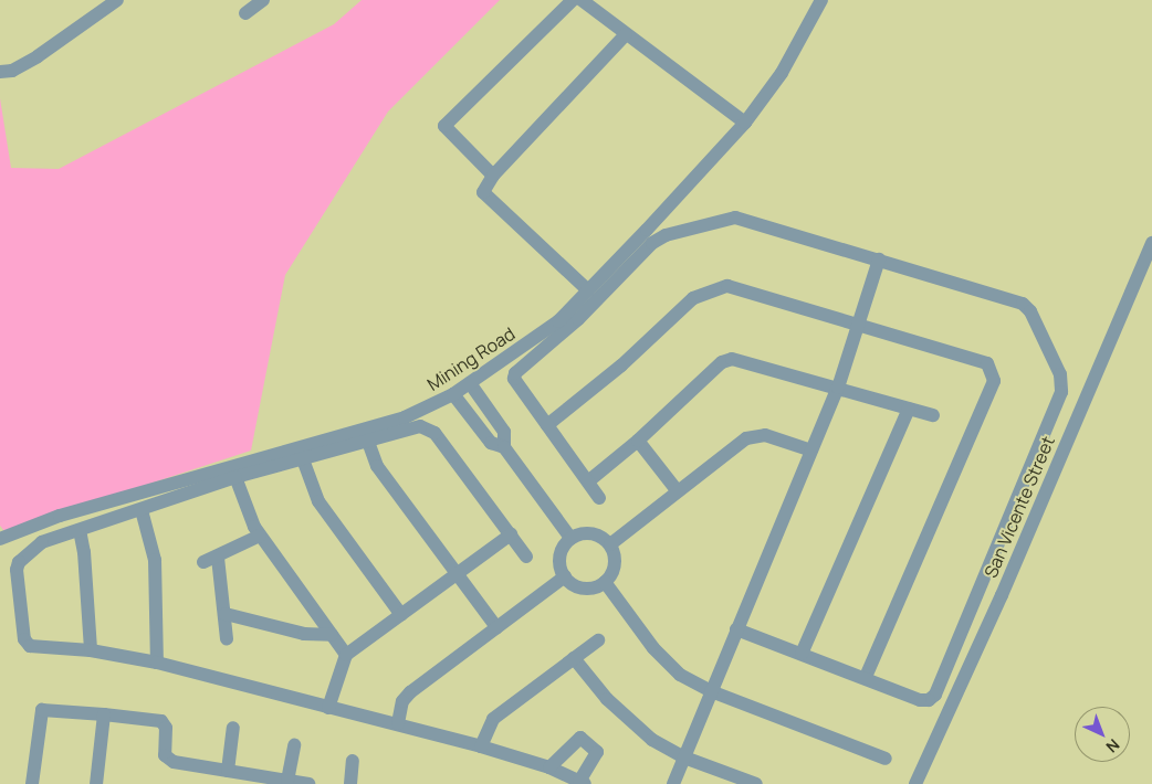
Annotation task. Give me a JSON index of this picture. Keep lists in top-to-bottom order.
{
  "streets": {
    "street": ["Mining Road", "San Vicente Street"]
  },
  "north": "bottom right"
}
